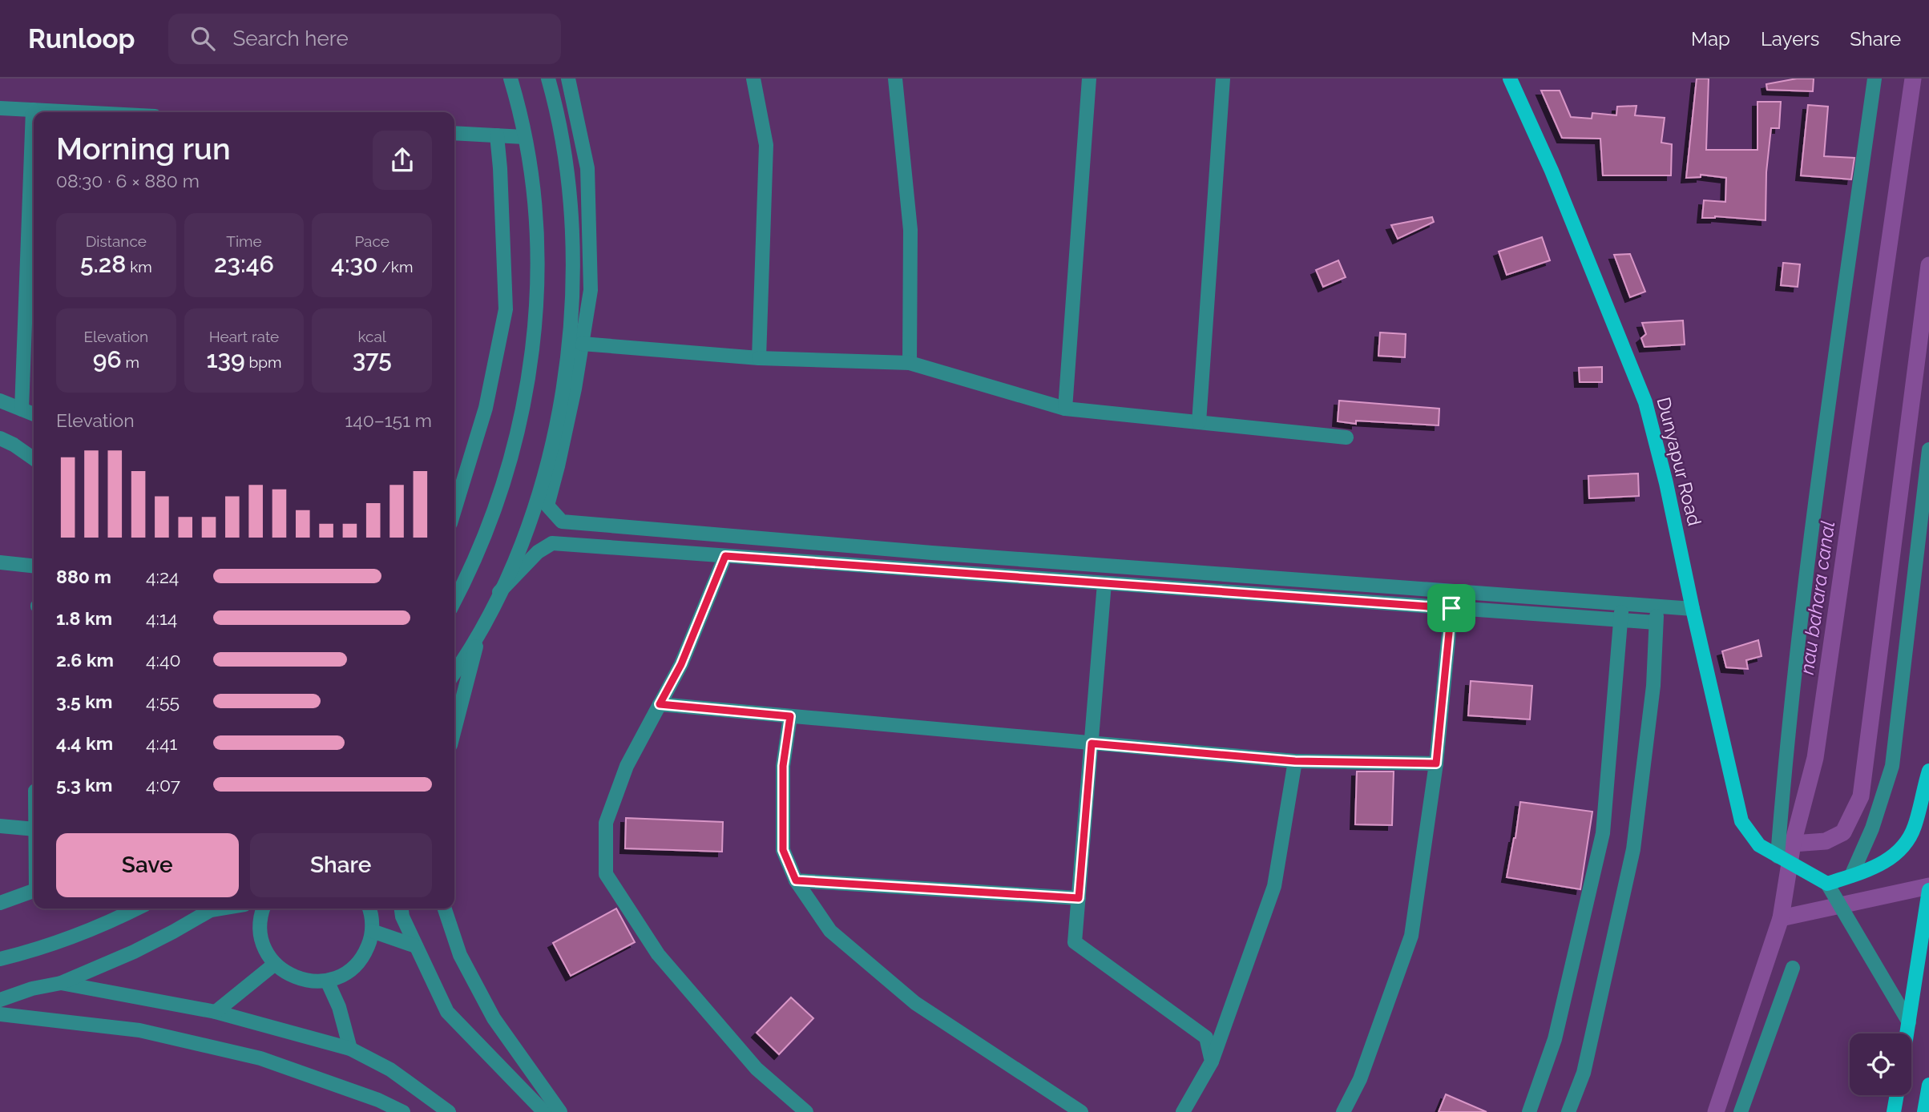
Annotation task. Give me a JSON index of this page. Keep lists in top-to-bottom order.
{
  "streets": {
    "main road": ["Dunyapur Road"]
  },
  "water": ["nau bahara canal"],
  "page": {
    "header": "Runloop",
    "search": "Search here",
    "nav": ["Map", "Layers", "Share"],
    "heading": ["Morning run", "08:30 · 6 × 880 m"],
    "stats": [
      ["Distance", "5.28 km"],
      ["Time", "23:46"],
      ["Pace", "4:30 /km"],
      ["Elevation", "96 m"],
      ["Heart rate", "139 bpm"],
      ["kcal", "375"]
    ],
    "chart": ["Elevation", "140–151 m"],
    "list": [
      {
        "name": "880 m",
        "note": "4:24"
      },
      {
        "name": "1.8 km",
        "note": "4:14"
      },
      {
        "name": "2.6 km",
        "note": "4:40"
      },
      {
        "name": "3.5 km",
        "note": "4:55"
      },
      {
        "name": "4.4 km",
        "note": "4:41"
      },
      {
        "name": "5.3 km",
        "note": "4:07"
      }
    ],
    "buttons": ["Save", "Share"]
  }
}
